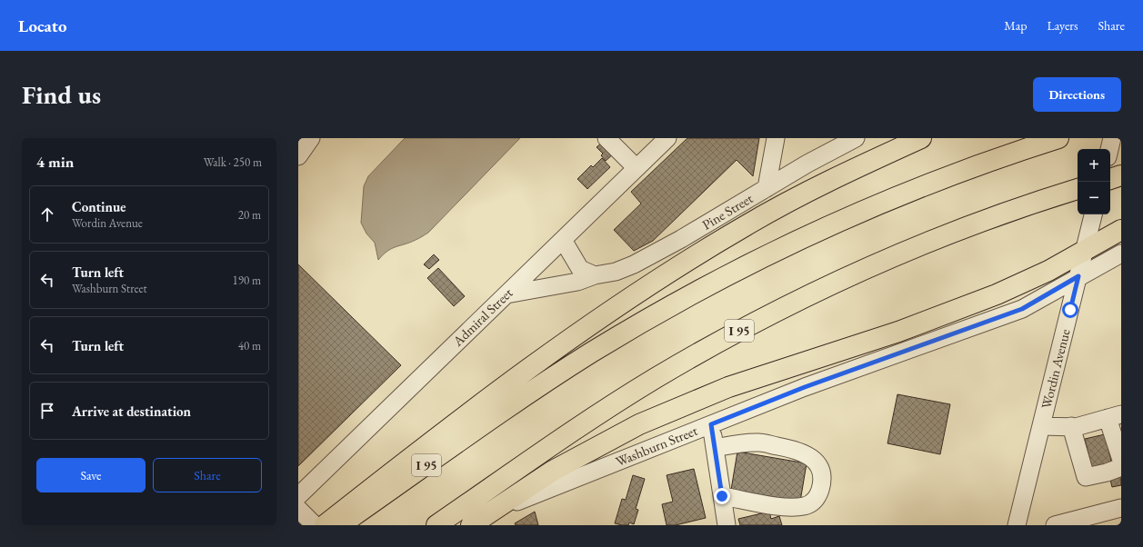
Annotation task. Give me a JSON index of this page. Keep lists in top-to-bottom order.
{
  "streets": {
    "highway": ["I 95"],
    "street": [
      "Pine Street",
      "Admiral Street",
      "Wordin Avenue",
      "Washburn Street"
    ]
  },
  "crossings": [
    ["Pine Street", "Admiral Street"],
    ["Wordin Avenue", "Washburn Street"]
  ],
  "page": {
    "header": "Locato",
    "nav": ["Map", "Layers", "Share"],
    "buttons": [
      "Directions",
      ["Save", "Share"]
    ],
    "title": "Find us",
    "heading": ["4 min", "Walk · 250 m"],
    "map_buttons": ["+", "−"],
    "list": [
      ["Continue", "Wordin Avenue", "20 m"],
      ["Turn left", "Washburn Street", "190 m"],
      ["Turn left", "40 m"],
      "Arrive at destination"
    ]
  }
}
